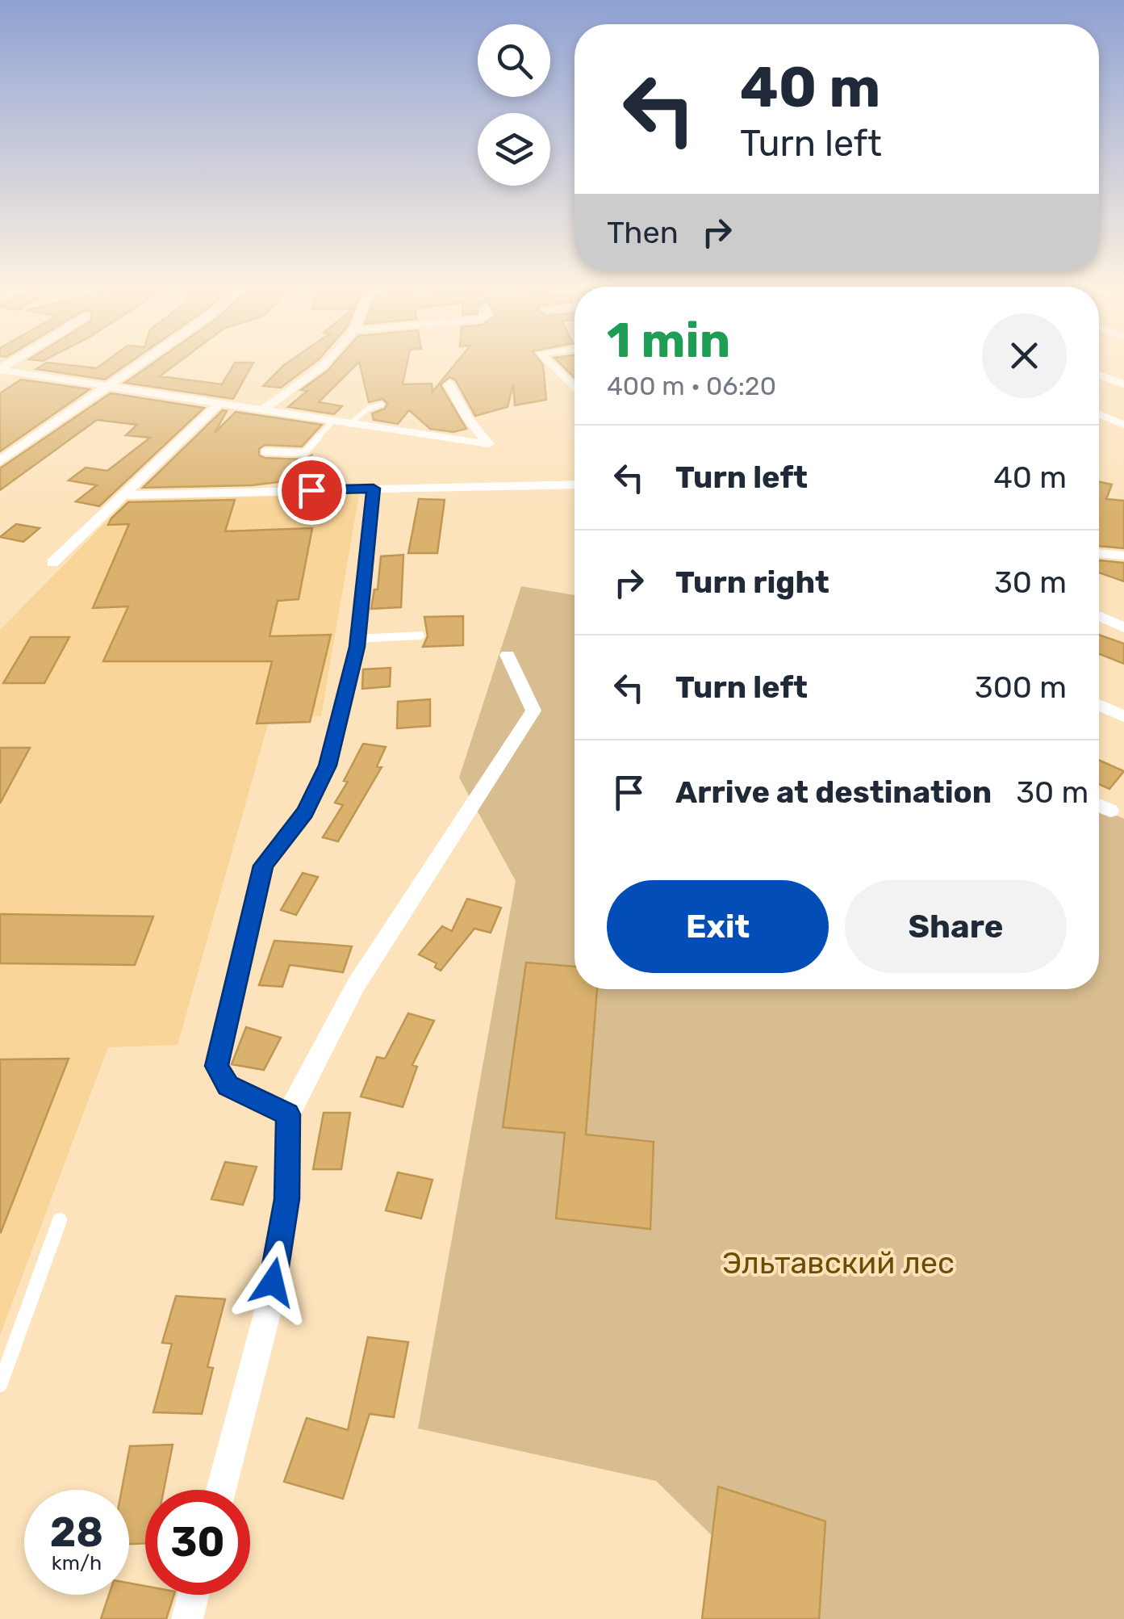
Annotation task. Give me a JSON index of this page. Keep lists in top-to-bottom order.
{
  "parks": ["Эльтавский лес"],
  "page": {
    "turn": ["40 m", "Turn left"],
    "then": "Then",
    "heading": ["1 min", "400 m · 06:20"],
    "list": [
      {
        "name": "Turn left",
        "value": "40 m"
      },
      {
        "name": "Turn right",
        "value": "30 m"
      },
      {
        "name": "Turn left",
        "value": "300 m"
      },
      {
        "name": "Arrive at destination",
        "value": "30 m"
      }
    ],
    "buttons": ["Exit", "Share"],
    "speed": "28 km/h",
    "limit": "30"
  }
}
